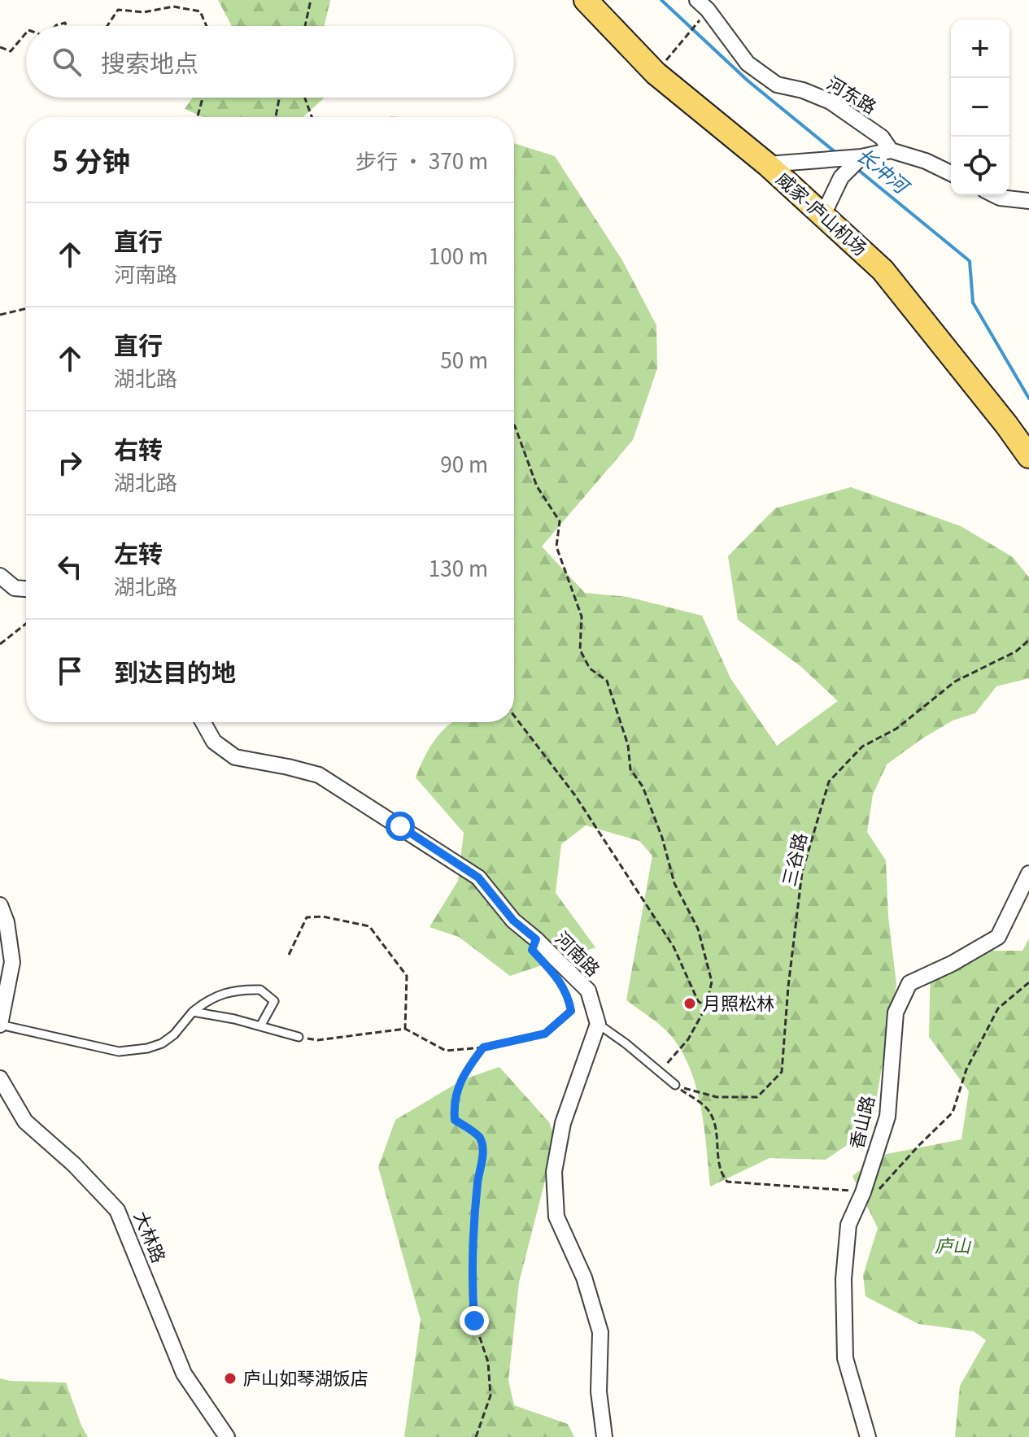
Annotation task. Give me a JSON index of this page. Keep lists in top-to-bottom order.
{
  "streets": {
    "main road": ["威家-庐山机场"],
    "street": [
      "河东路",
      "河南路",
      "香山路",
      "大林路"
    ],
    "path": ["三谷路"]
  },
  "water": ["长冲河"],
  "parks": ["庐山"],
  "places": ["月照松林", "庐山如琴湖饭店"],
  "page": {
    "map_buttons": ["+", "−"],
    "search": "搜索地点",
    "heading": ["5 分钟", "步行 · 370 m"],
    "list": [
      ["直行", "河南路", "100 m"],
      ["直行", "湖北路", "50 m"],
      ["右转", "湖北路", "90 m"],
      ["左转", "湖北路", "130 m"],
      "到达目的地"
    ]
  }
}
